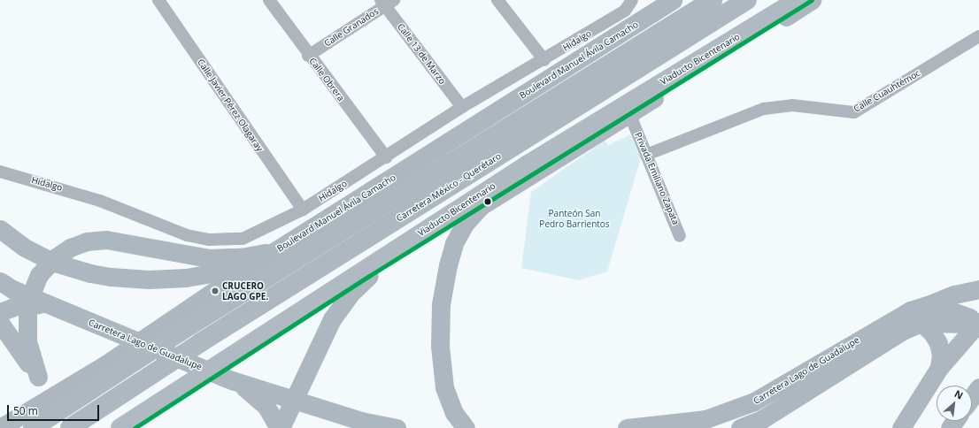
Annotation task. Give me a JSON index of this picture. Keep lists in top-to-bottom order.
{
  "streets": {
    "highway": ["Viaducto Bicentenario", "Carretera México - Querétaro"],
    "main road": ["Boulevard Manuel Ávila Camacho", "Carretera Lago de Guadalupe"],
    "street": [
      "Calle Granados",
      "Hidalgo",
      "Calle 13 de Marzo",
      "Calle Obrera",
      "Calle Cuauhtémoc",
      "Calle Javier Pérez Olagaray",
      "Privada Emiliano Zapata"
    ]
  },
  "crossings": [
    ["Calle Granados", "Calle 13 de Marzo"],
    ["Calle Granados", "Calle Obrera"],
    ["Hidalgo", "Calle 13 de Marzo"],
    ["Hidalgo", "Calle Obrera"],
    ["Hidalgo", "Calle Javier Pérez Olagaray"],
    ["Calle Cuauhtémoc", "Privada Emiliano Zapata"]
  ],
  "parks": ["Panteón San Pedro Barrientos"],
  "places": ["CRUCERO LAGO GPE."],
  "scale_bar": "50 m",
  "north": "top right"
}
